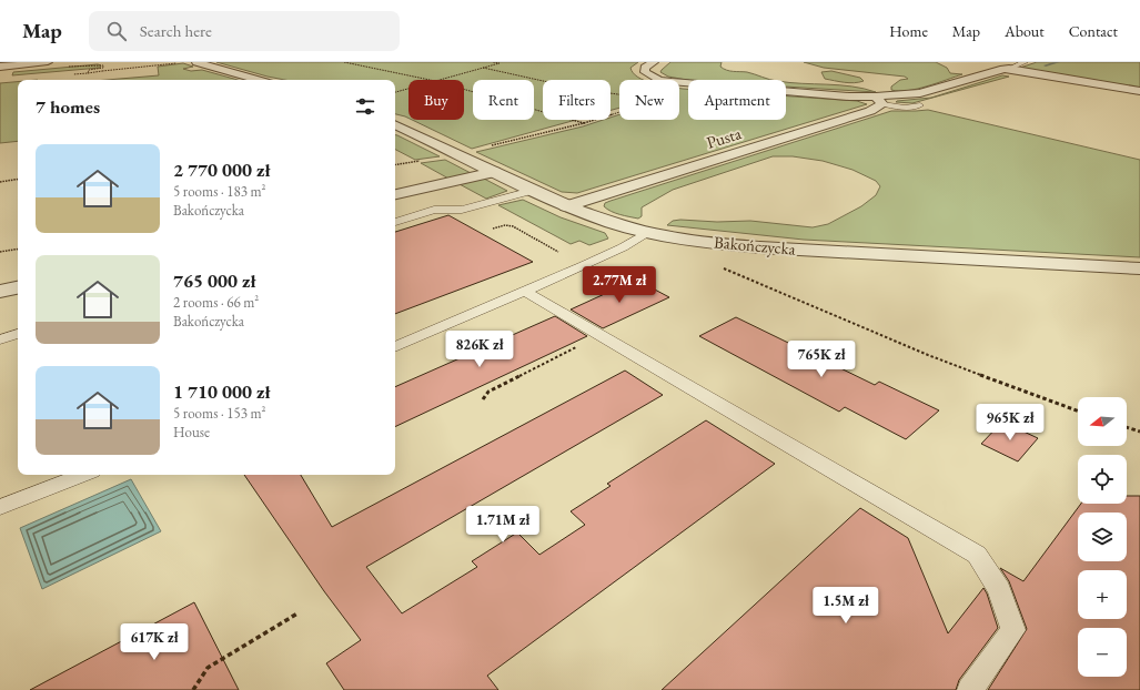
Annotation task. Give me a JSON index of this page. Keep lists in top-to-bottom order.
{
  "streets": {
    "street": ["Pusta", "Bakończycka"]
  },
  "crossings": [
    ["Pusta", "Bakończycka"]
  ],
  "north": "left",
  "page": {
    "header": "Map",
    "search": "Search here",
    "nav": [
      "Home",
      "Map",
      "About",
      "Contact"
    ],
    "chip": [
      "Buy",
      "Rent",
      "Filters",
      "New",
      "Apartment"
    ],
    "heading": "7 homes",
    "list": [
      {
        "name": "2 770 000 zł",
        "note": "5 rooms · 183 m² · Bakończycka"
      },
      {
        "name": "765 000 zł",
        "note": "2 rooms · 66 m² · Bakończycka"
      },
      {
        "name": "1 710 000 zł",
        "note": "5 rooms · 153 m² · House"
      }
    ],
    "price": [
      "2.77M zł",
      "826K zł",
      "765K zł",
      "965K zł",
      "1.71M zł",
      "1.5M zł",
      "617K zł"
    ],
    "map_buttons": ["+", "−"]
  }
}
